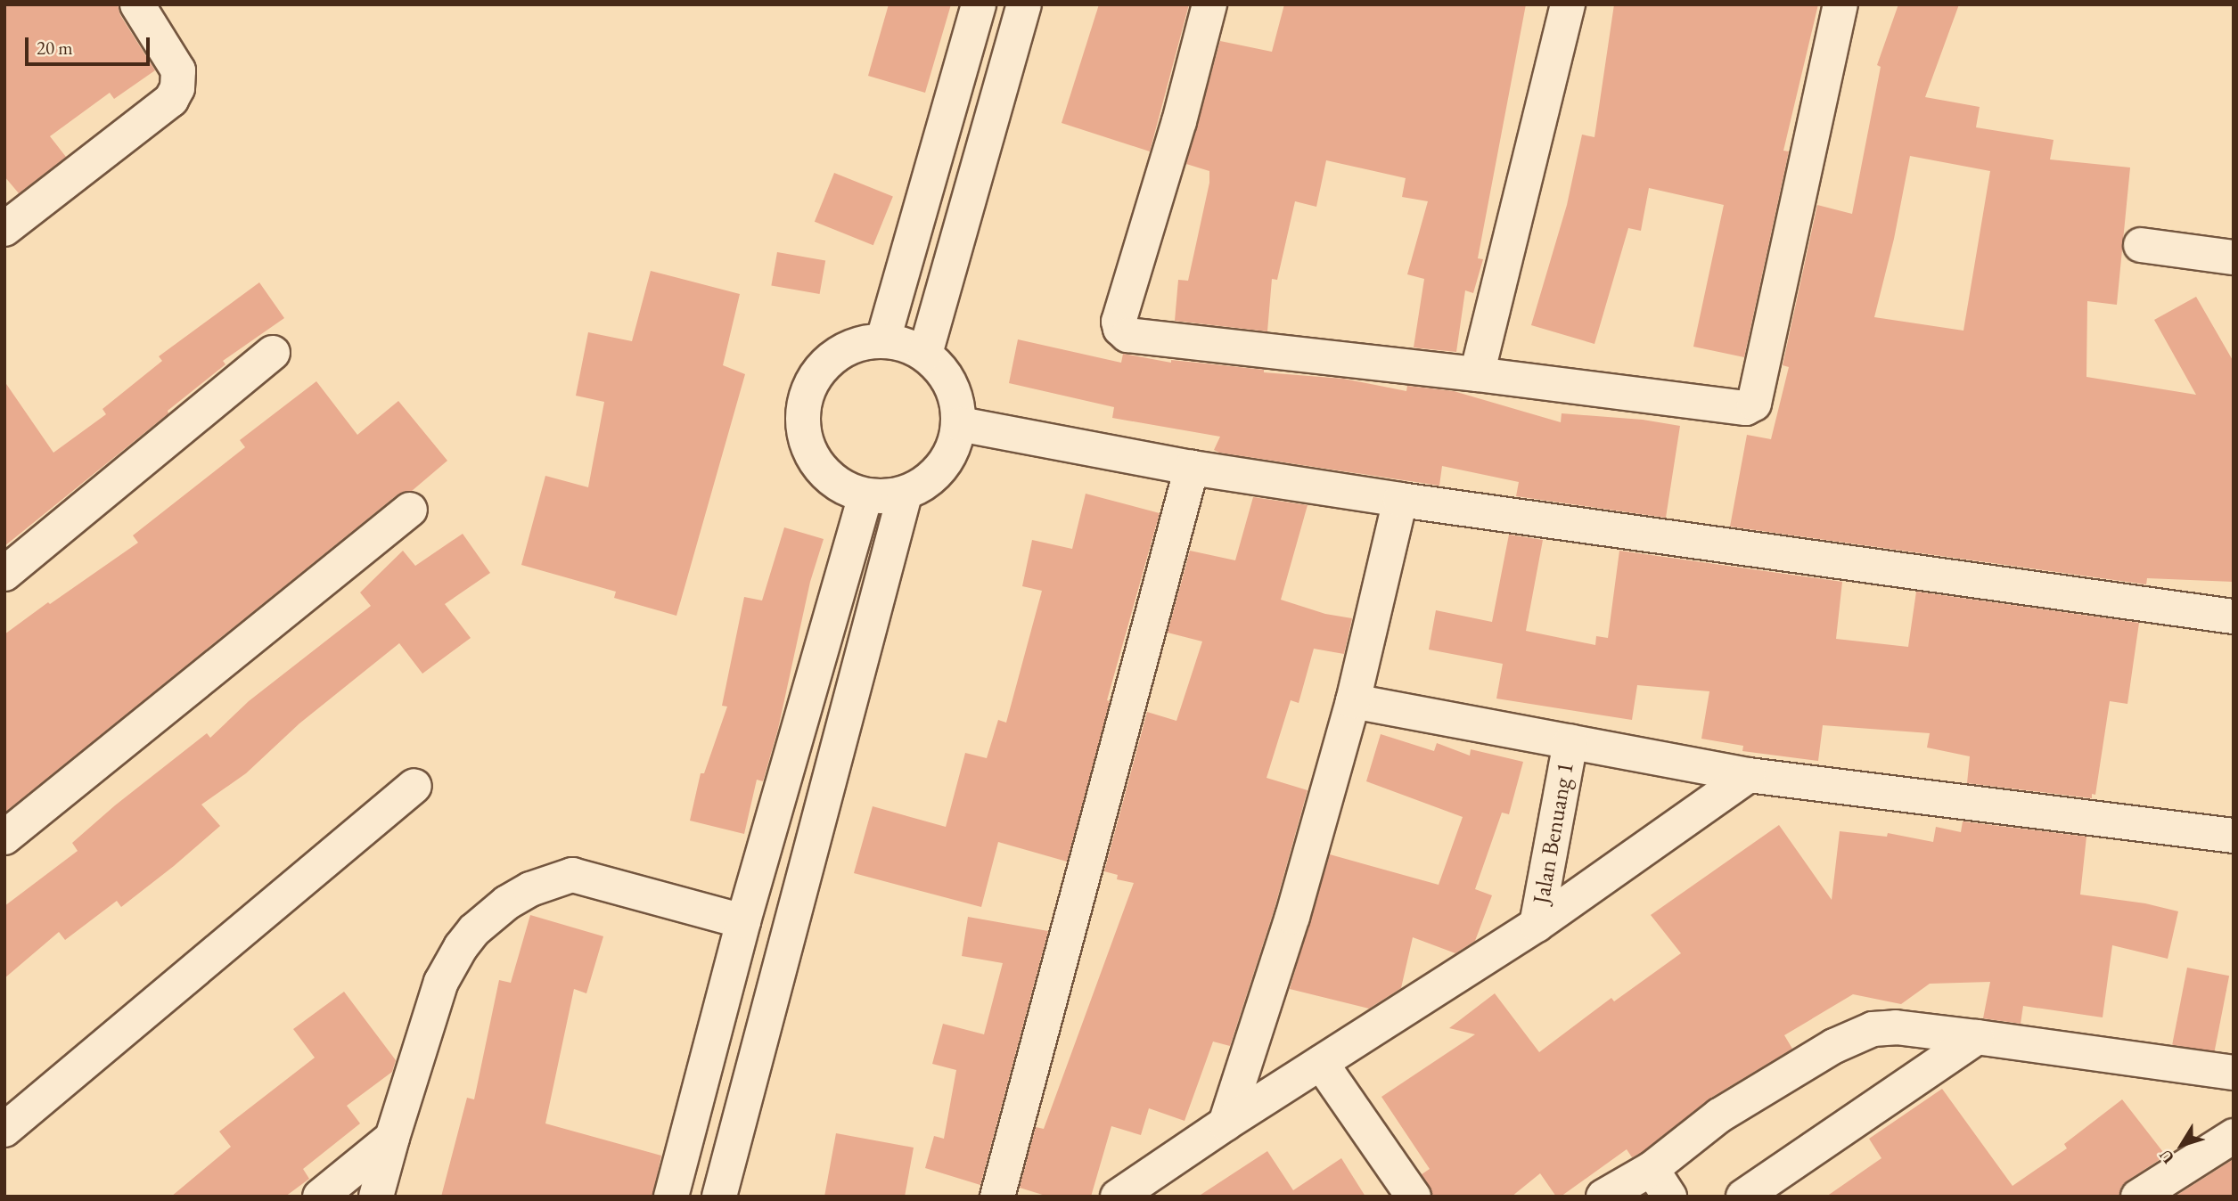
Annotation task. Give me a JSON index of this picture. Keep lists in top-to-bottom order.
{
  "streets": {
    "street": ["Jalan Benuang 1"]
  },
  "scale_bar": "20 m",
  "north": "bottom left"
}
